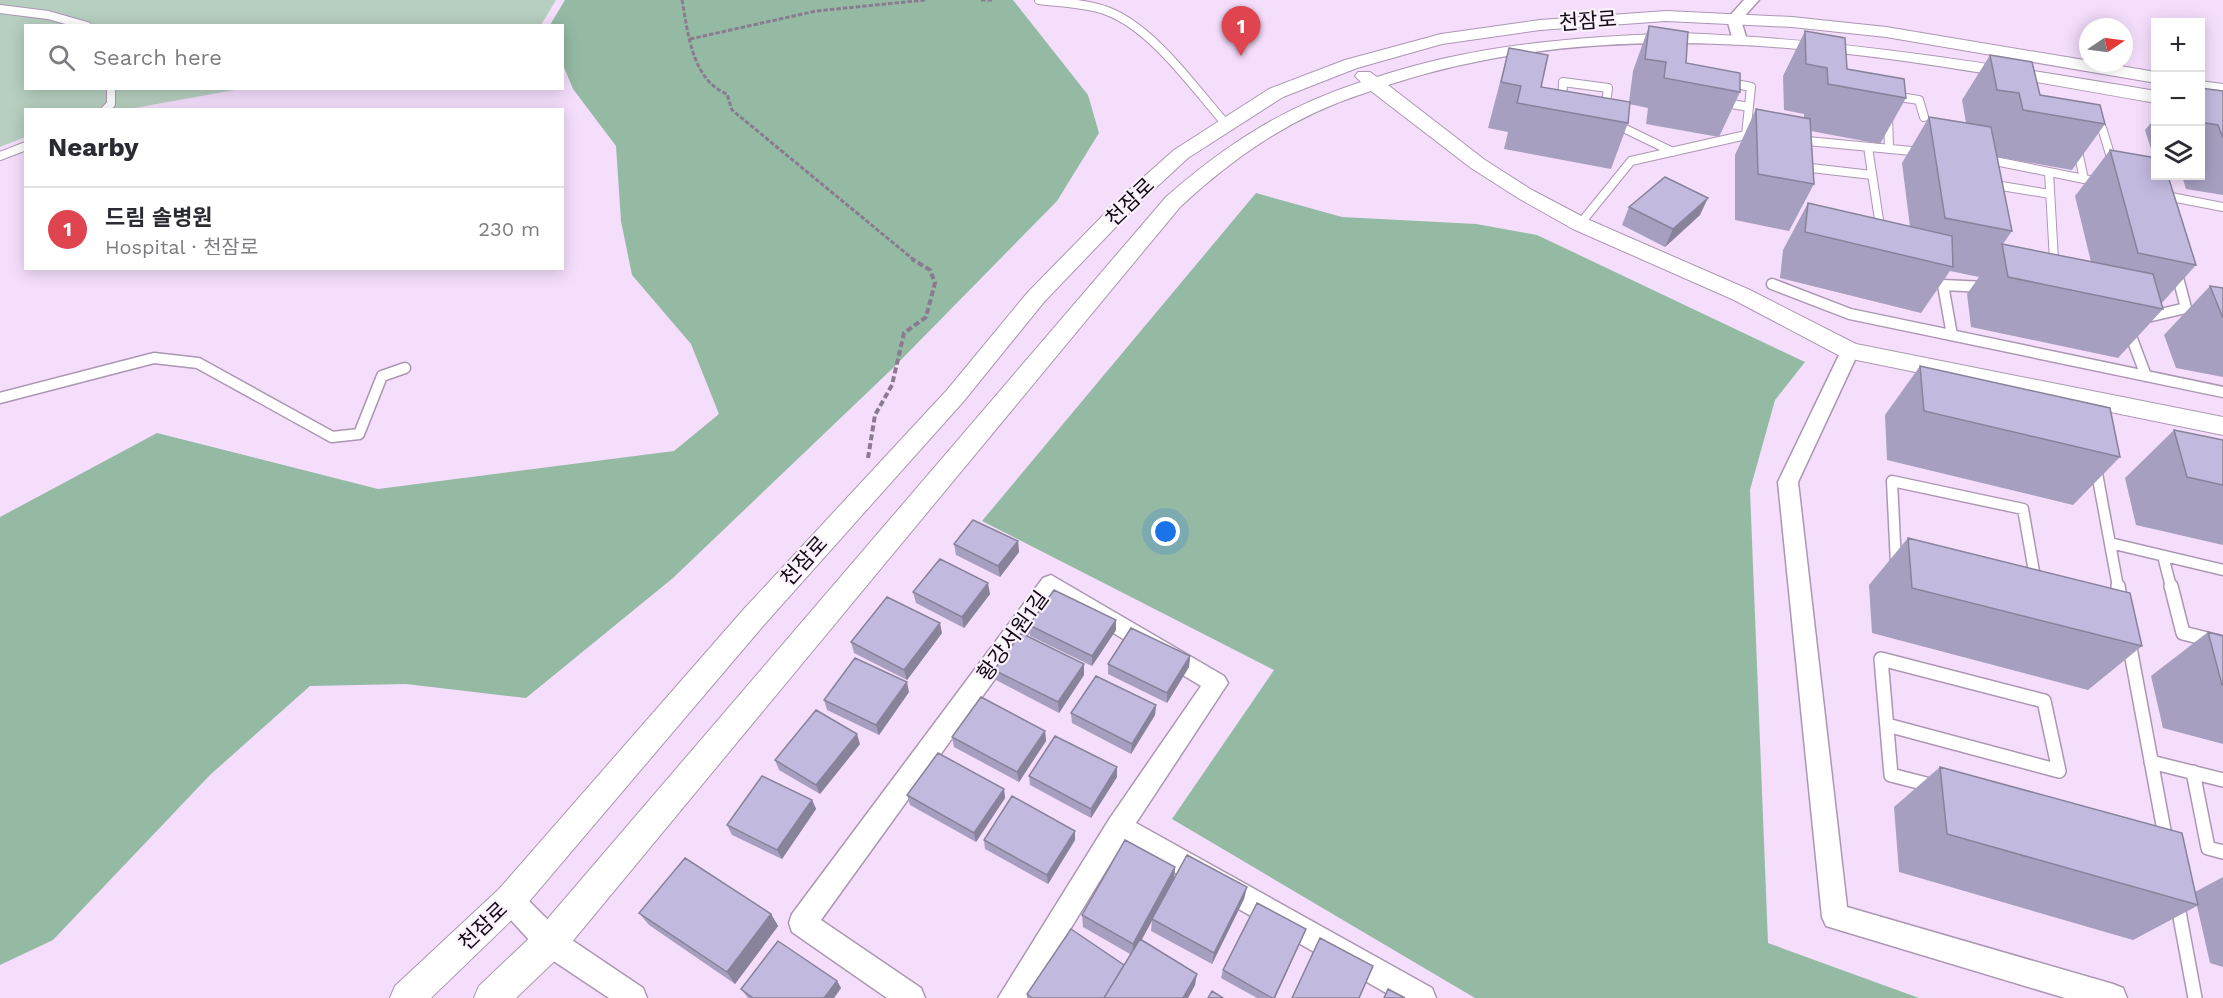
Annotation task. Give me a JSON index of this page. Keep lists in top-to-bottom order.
{
  "streets": {
    "street": ["천잠로", "황강서원1길"]
  },
  "north": "right",
  "page": {
    "pins": "1",
    "map_buttons": ["+", "−"],
    "search": "Search here",
    "heading": "Nearby",
    "list": [
      {
        "mark": "1",
        "name": "드림 솔병원",
        "note": "Hospital · 천잠로",
        "value": "230 m"
      }
    ]
  }
}
